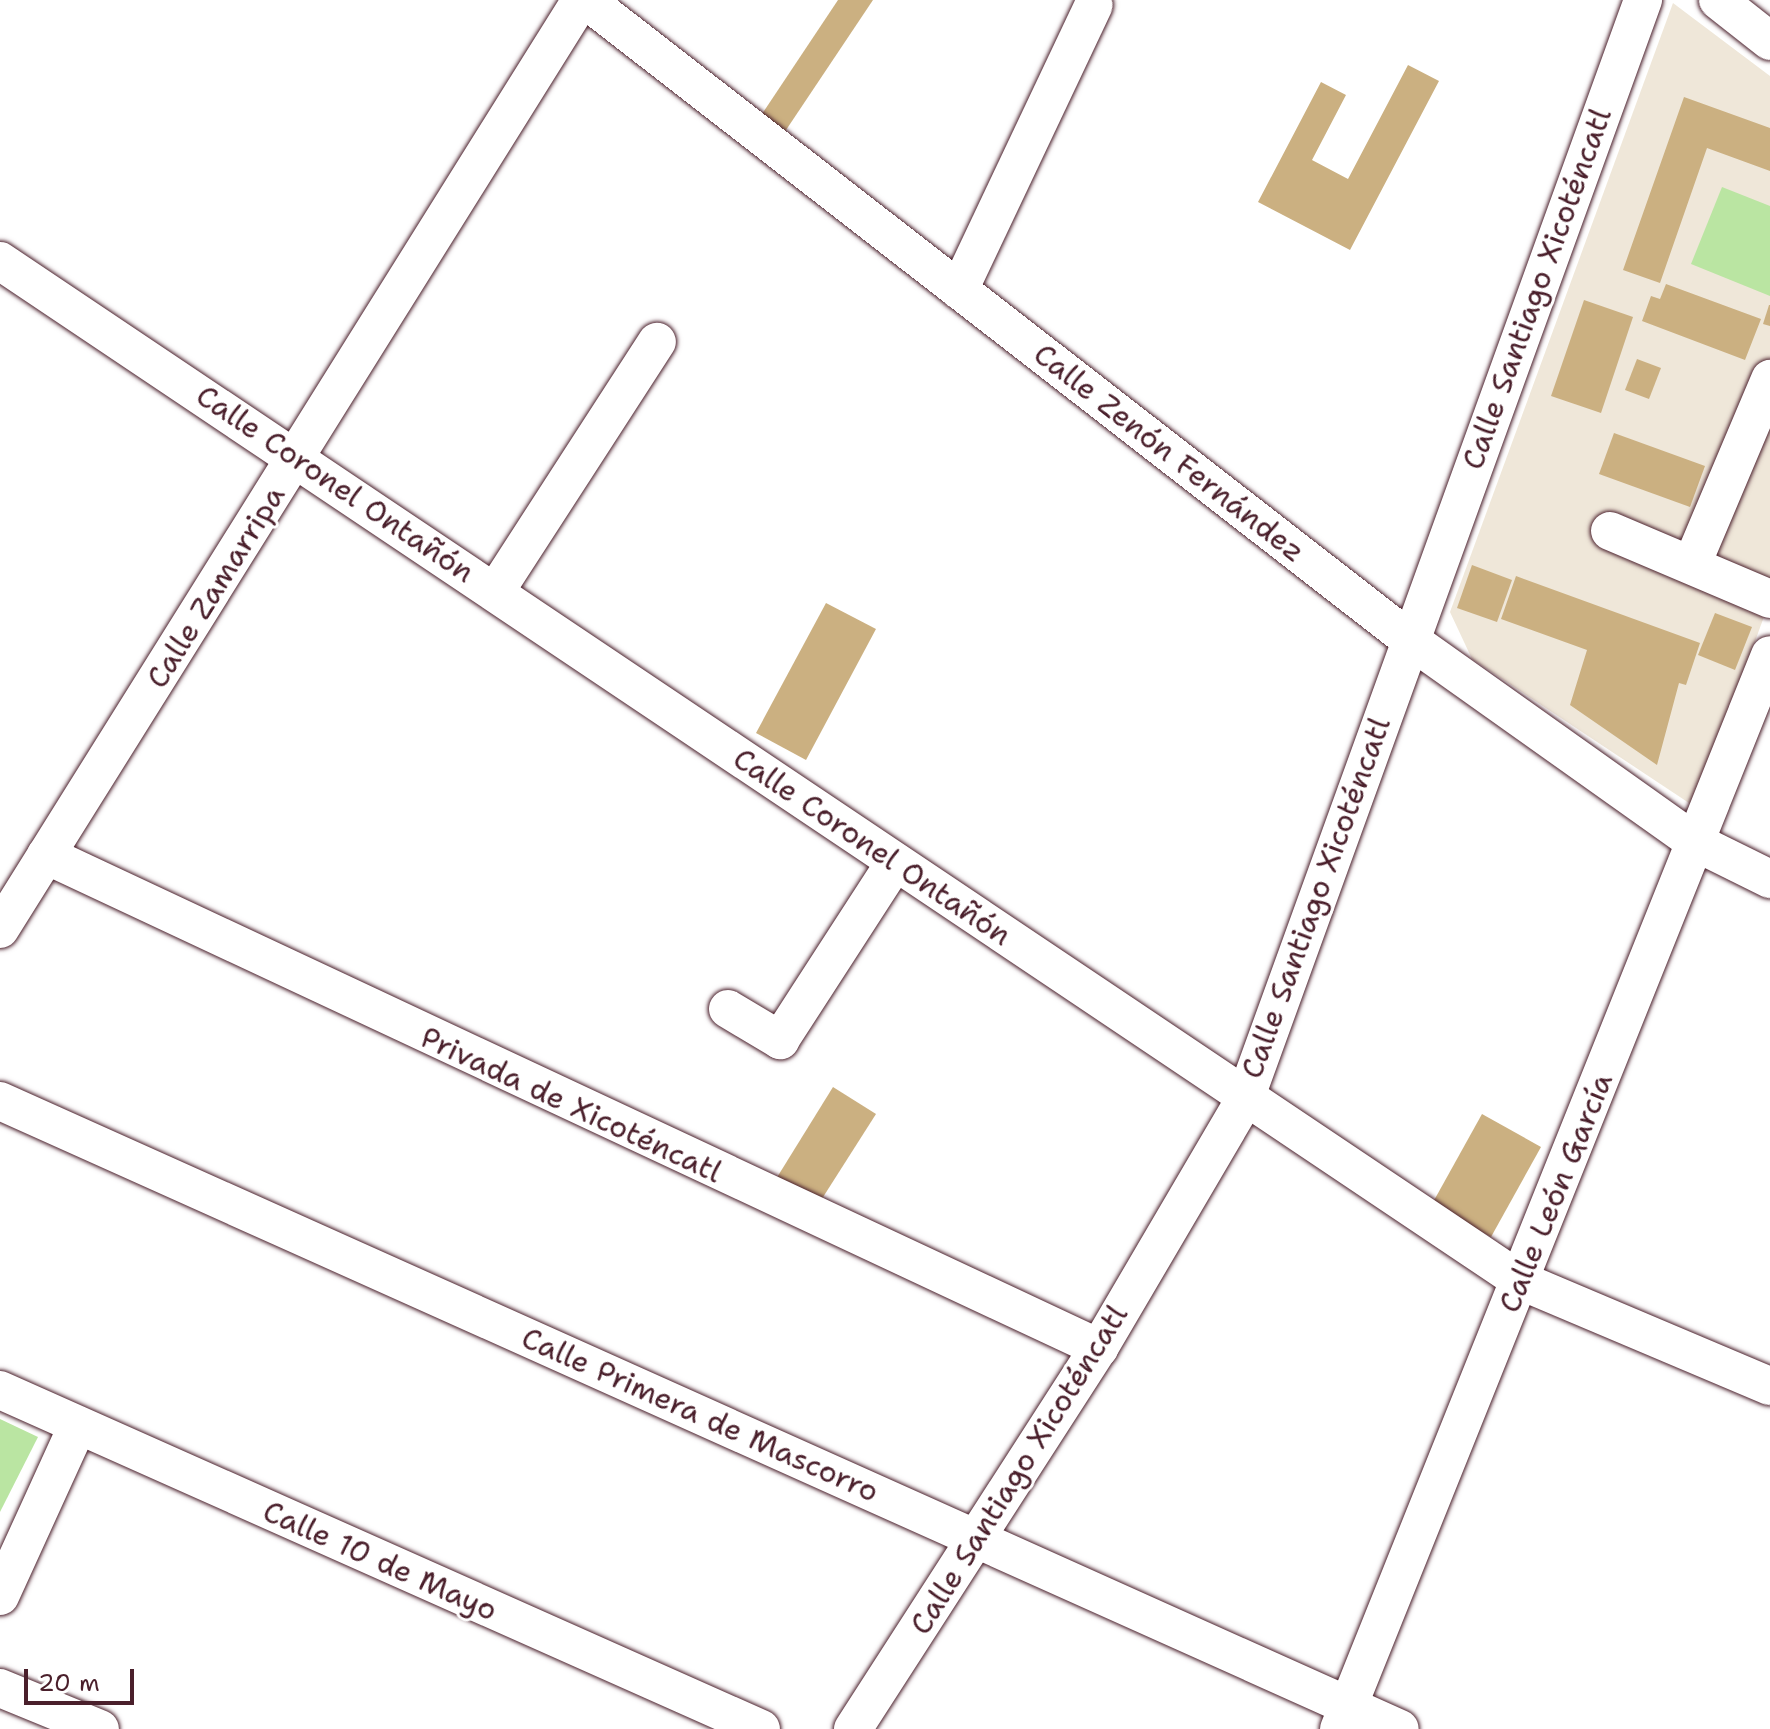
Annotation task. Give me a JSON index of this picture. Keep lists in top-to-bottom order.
{
  "streets": {
    "street": [
      "Calle Santiago Xicoténcatl",
      "Calle Zenón Fernández",
      "Calle Coronel Ontañón",
      "Calle Zamarripa",
      "Privada de Xicoténcatl",
      "Calle León García",
      "Calle Primera de Mascorro",
      "Calle 10 de Mayo"
    ]
  },
  "crossings": [
    ["Calle Santiago Xicoténcatl", "Calle Zenón Fernández"],
    ["Calle Santiago Xicoténcatl", "Calle Coronel Ontañón"],
    ["Calle Santiago Xicoténcatl", "Privada de Xicoténcatl"],
    ["Calle Santiago Xicoténcatl", "Calle Primera de Mascorro"],
    ["Calle Zenón Fernández", "Calle Zamarripa"],
    ["Calle Zenón Fernández", "Calle León García"],
    ["Calle Coronel Ontañón", "Calle Zamarripa"],
    ["Calle Coronel Ontañón", "Calle León García"],
    ["Calle Zamarripa", "Privada de Xicoténcatl"],
    ["Calle León García", "Calle Primera de Mascorro"]
  ],
  "scale_bar": "20 m"
}
